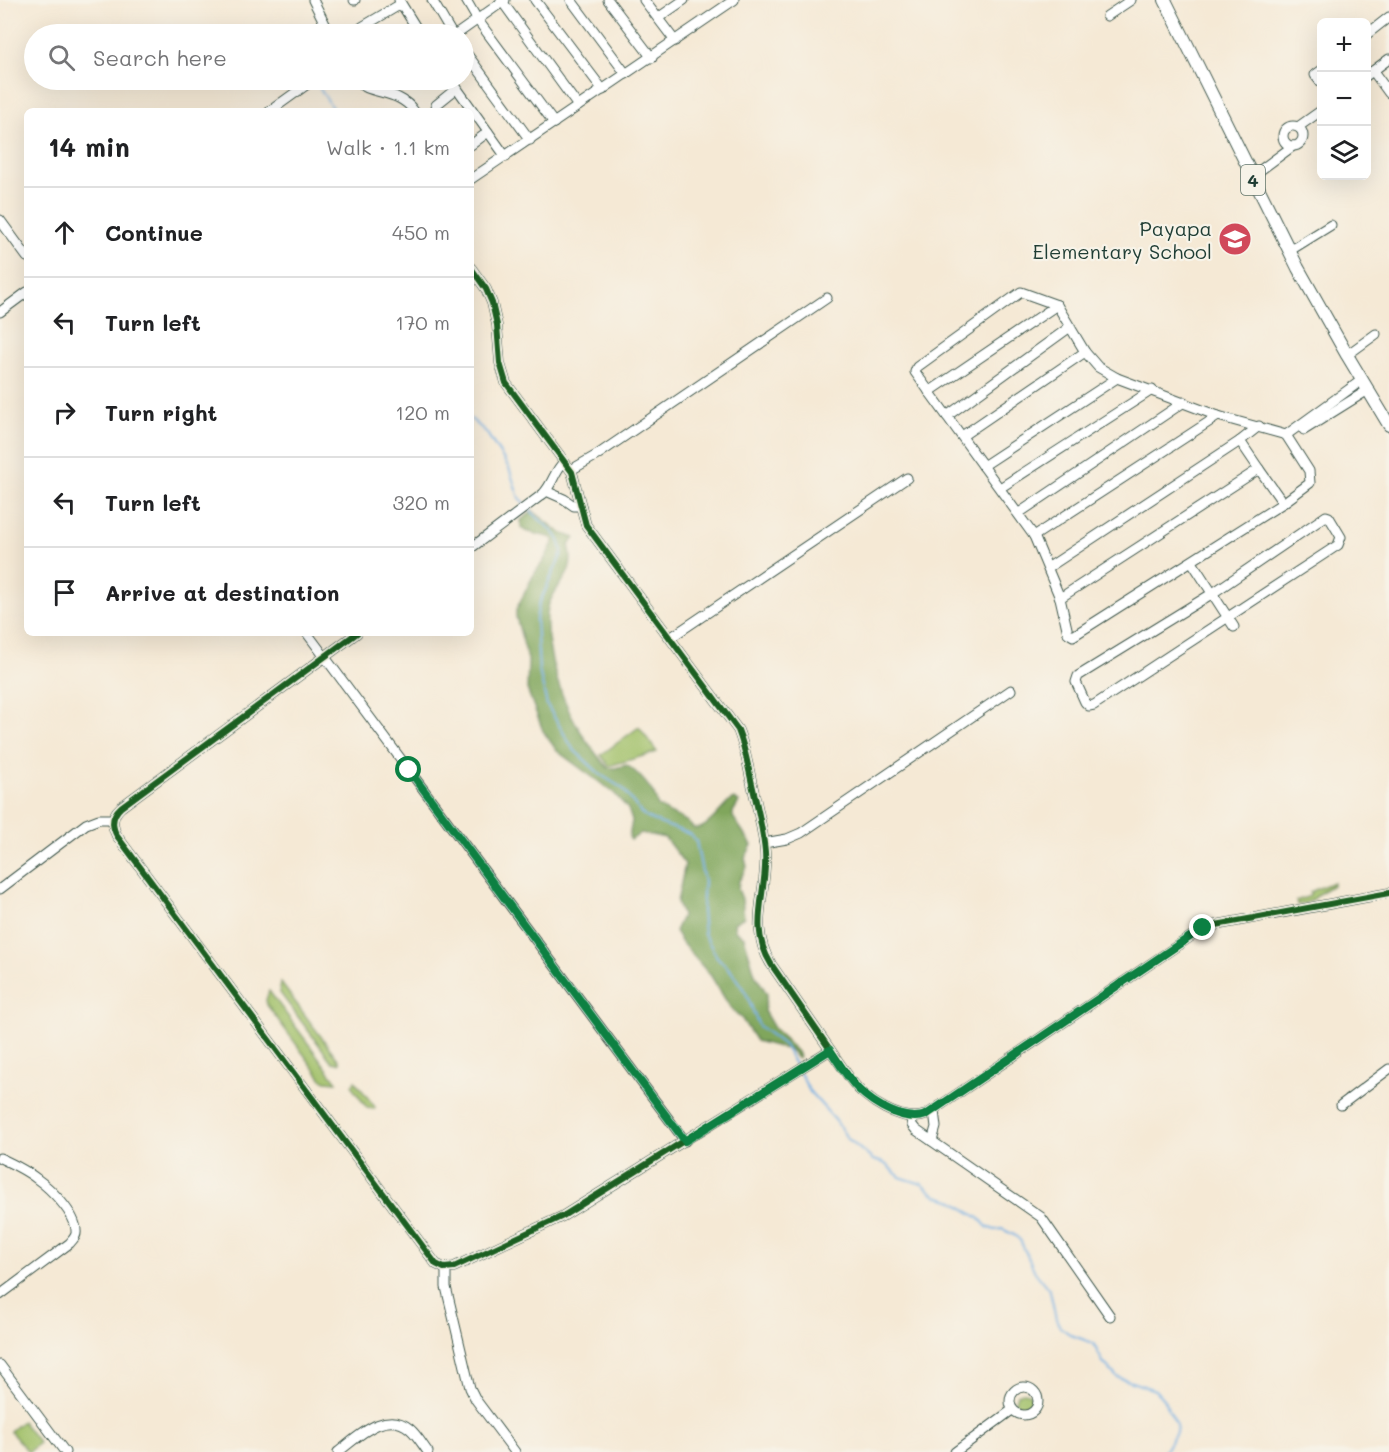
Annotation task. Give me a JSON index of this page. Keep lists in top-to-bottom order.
{
  "streets": {
    "highway": ["4"]
  },
  "places": {
    "school or university": ["Payapa Elementary School"]
  },
  "page": {
    "map_buttons": ["+", "−"],
    "search": "Search here",
    "heading": ["14 min", "Walk · 1.1 km"],
    "list": [
      ["Continue", "450 m"],
      ["Turn left", "170 m"],
      ["Turn right", "120 m"],
      ["Turn left", "320 m"],
      "Arrive at destination"
    ]
  }
}
